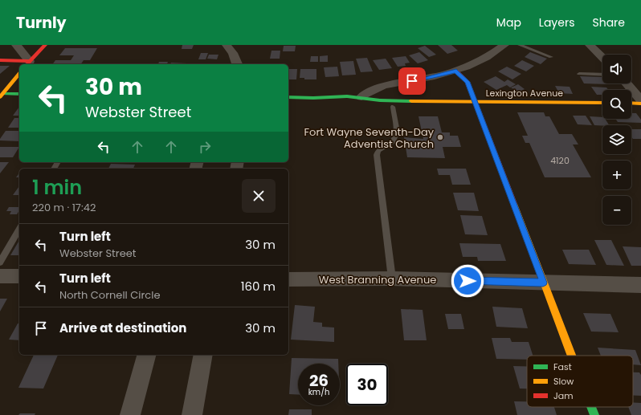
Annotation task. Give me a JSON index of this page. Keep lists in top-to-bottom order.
{
  "streets": {
    "street": ["Lexington Avenue", "West Branning Avenue"]
  },
  "places": ["Fort Wayne Seventh-Day Adventist Church"],
  "house_numbers": ["4120"],
  "legend": ["Fast", "Slow", "Jam"],
  "page": {
    "header": "Turnly",
    "nav": ["Map", "Layers", "Share"],
    "map_buttons": ["+", "−"],
    "turn": ["30 m", "Webster Street"],
    "heading": ["1 min", "220 m · 17:42"],
    "list": [
      {
        "name": "Turn left",
        "note": "Webster Street",
        "value": "30 m"
      },
      {
        "name": "Turn left",
        "note": "North Cornell Circle",
        "value": "160 m"
      },
      {
        "name": "Arrive at destination",
        "value": "30 m"
      }
    ],
    "speed": "26 km/h",
    "limit": "30"
  }
}
